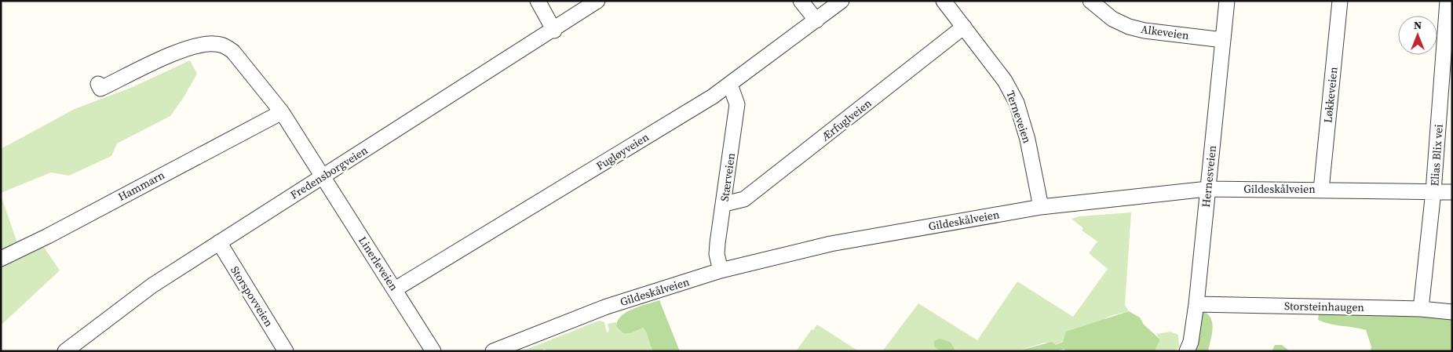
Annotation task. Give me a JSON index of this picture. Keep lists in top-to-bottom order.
{
  "streets": {
    "street": [
      "Alkeveien",
      "Løkkeveien",
      "Terneveien",
      "Ærfuglveien",
      "Fugløyveien",
      "Elias Blix vei",
      "Fredensborgveien",
      "Hernesveien",
      "Stærveien",
      "Hammarn",
      "Gildeskålveien",
      "Linerleveien",
      "Storspovveien",
      "Storsteinhaugen"
    ]
  },
  "crossings": [
    ["Alkeveien", "Hernesveien"],
    ["Løkkeveien", "Gildeskålveien"],
    ["Terneveien", "Ærfuglveien"],
    ["Terneveien", "Gildeskålveien"],
    ["Ærfuglveien", "Stærveien"],
    ["Fugløyveien", "Stærveien"],
    ["Fugløyveien", "Linerleveien"],
    ["Elias Blix vei", "Gildeskålveien"],
    ["Elias Blix vei", "Storsteinhaugen"],
    ["Fredensborgveien", "Linerleveien"],
    ["Fredensborgveien", "Storspovveien"],
    ["Hernesveien", "Gildeskålveien"],
    ["Hernesveien", "Storsteinhaugen"],
    ["Stærveien", "Gildeskålveien"]
  ],
  "north": "top"
}
